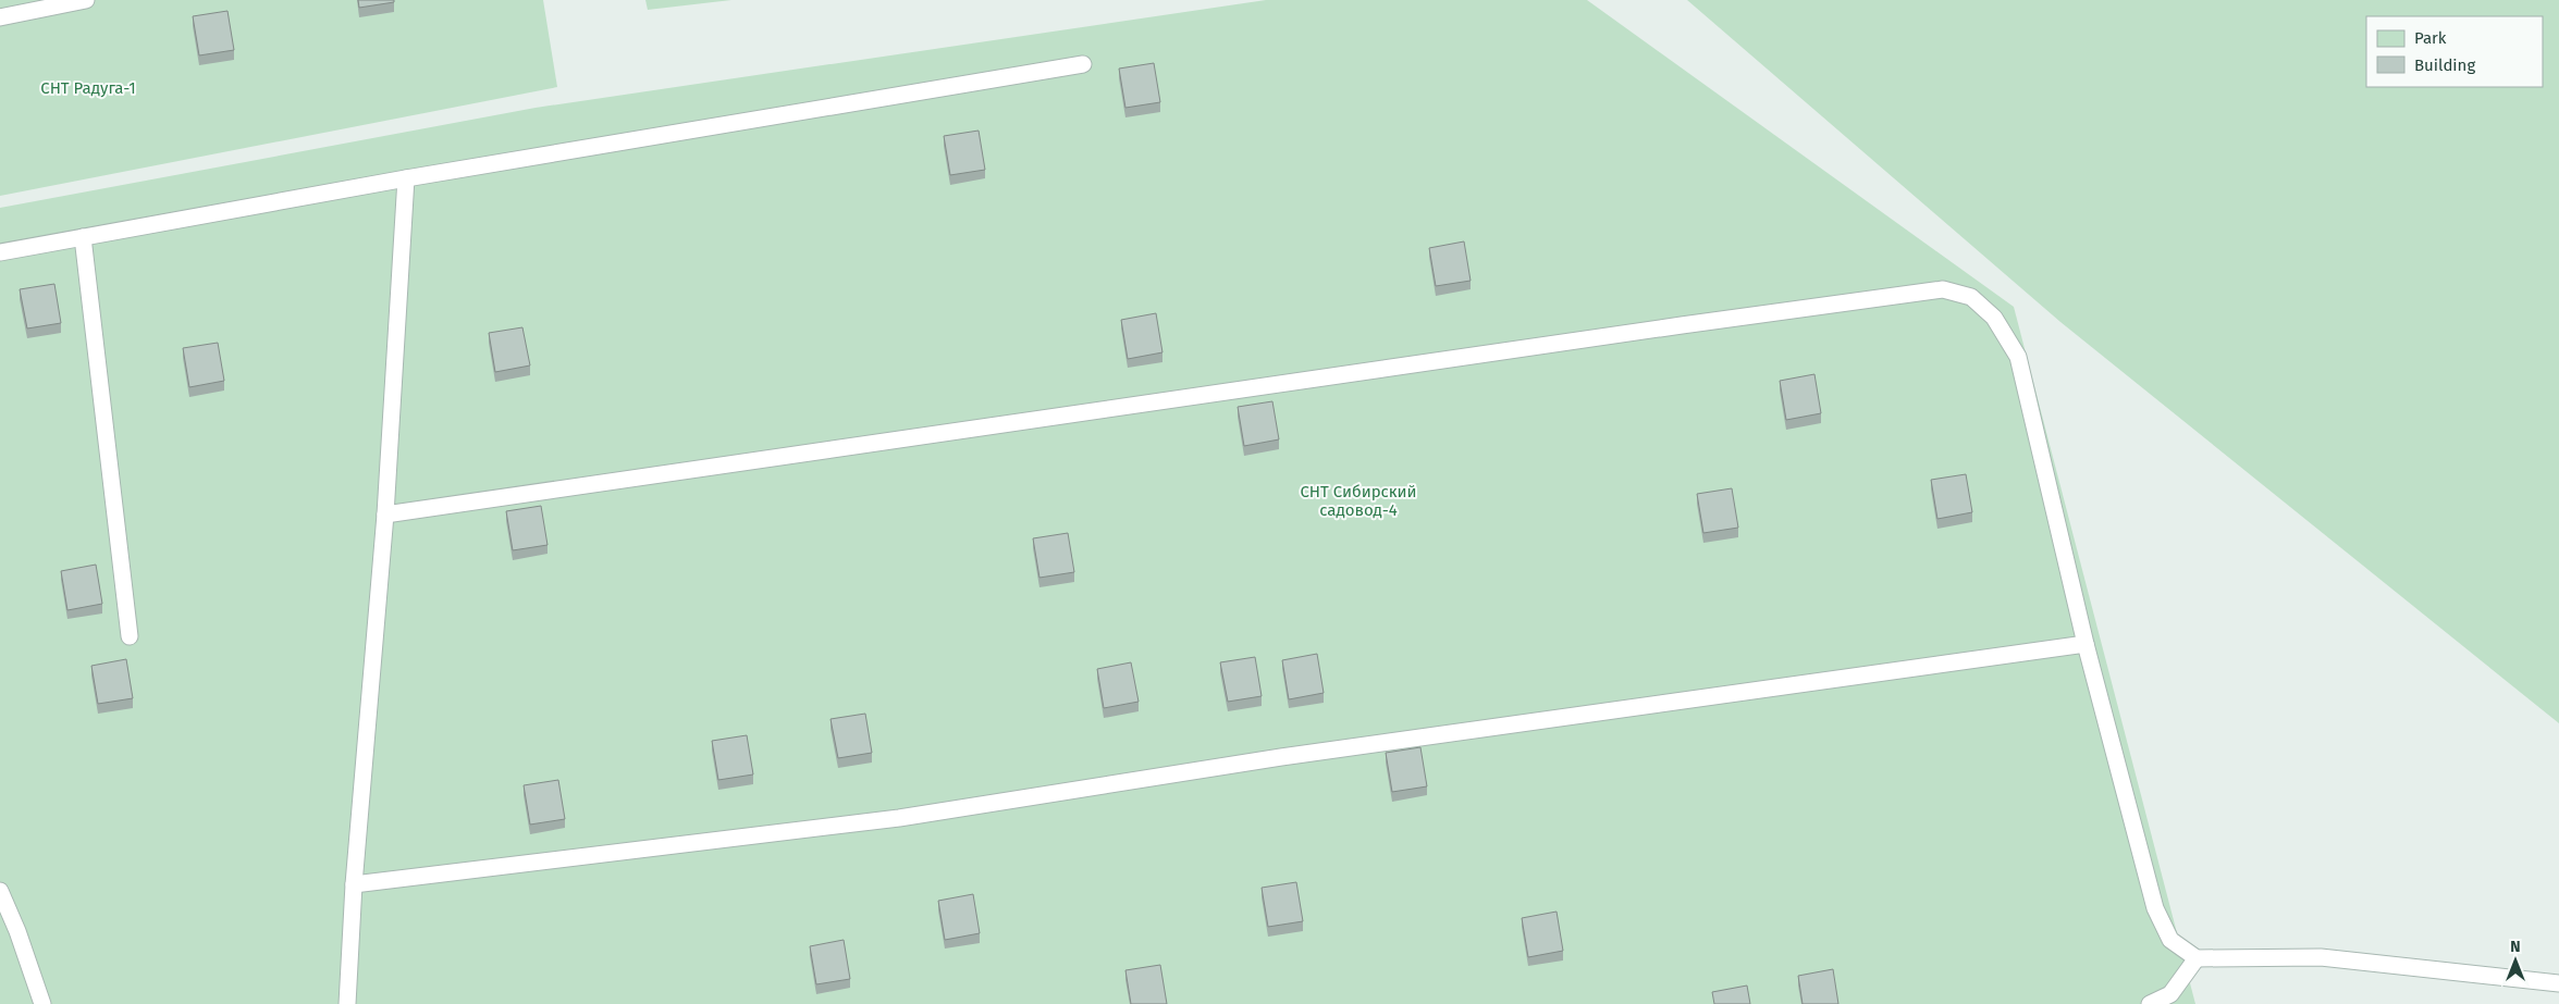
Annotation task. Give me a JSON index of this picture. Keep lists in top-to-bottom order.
{
  "parks": ["СНТ Радуга-1", "СНТ Сибирский садовод-4"],
  "legend": ["Park", "Building"],
  "north": "top"
}
